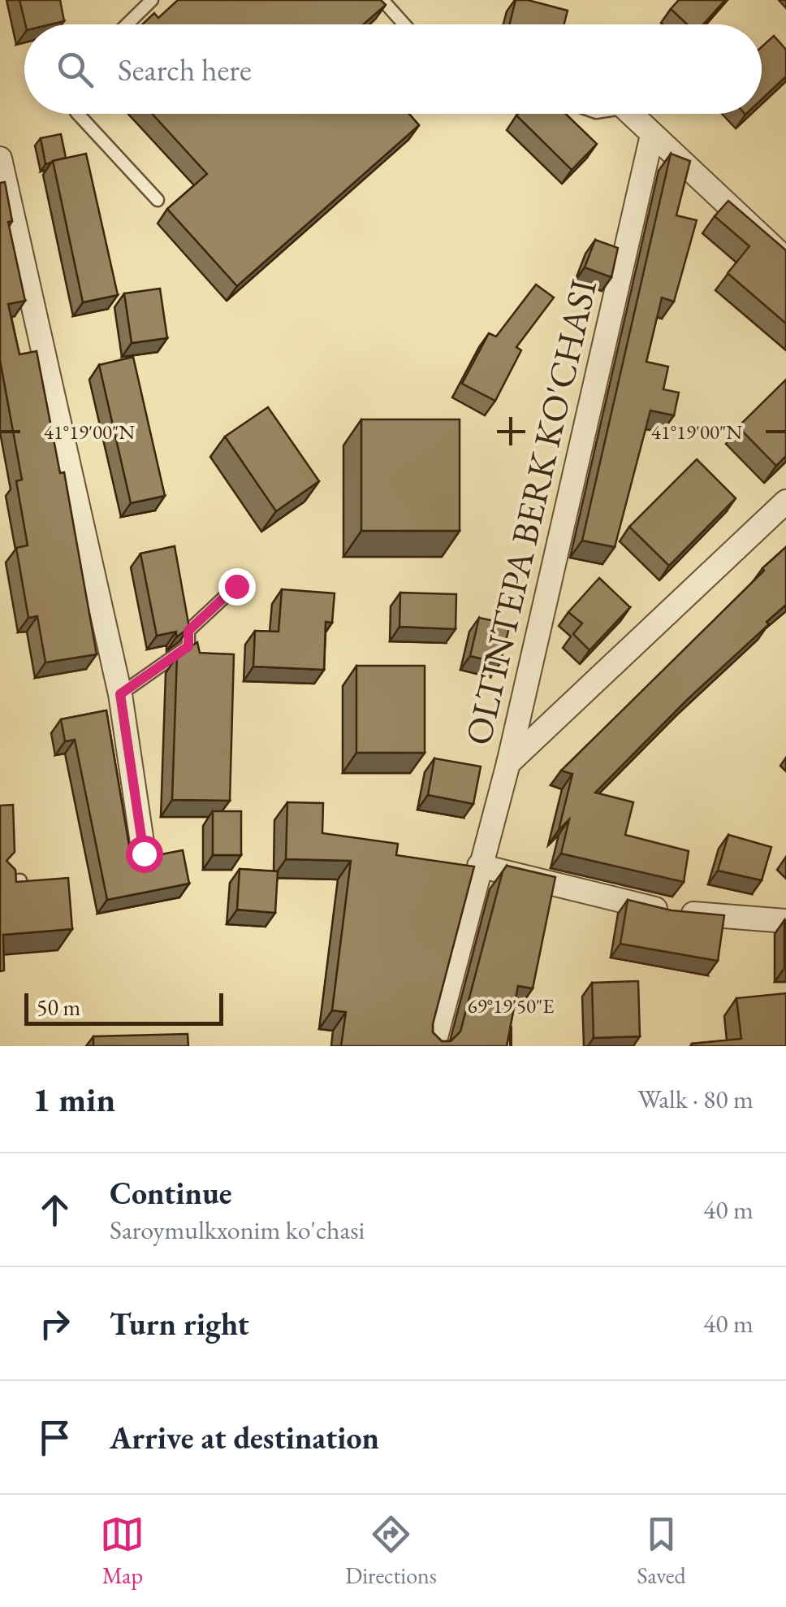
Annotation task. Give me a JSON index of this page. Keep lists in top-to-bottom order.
{
  "streets": {
    "street": ["OLTINTEPA BERK KO'CHASI"]
  },
  "scale_bar": "50 m",
  "page": {
    "search": "Search here",
    "scale": "50 m",
    "heading": ["1 min", "Walk · 80 m"],
    "list": [
      ["Continue", "Saroymulkxonim ko'chasi", "40 m"],
      ["Turn right", "40 m"],
      "Arrive at destination"
    ],
    "nav": ["Map", "Directions", "Saved"]
  },
  "coordinates": ["41°19'00\"N", "69°19'50\"E"]
}
